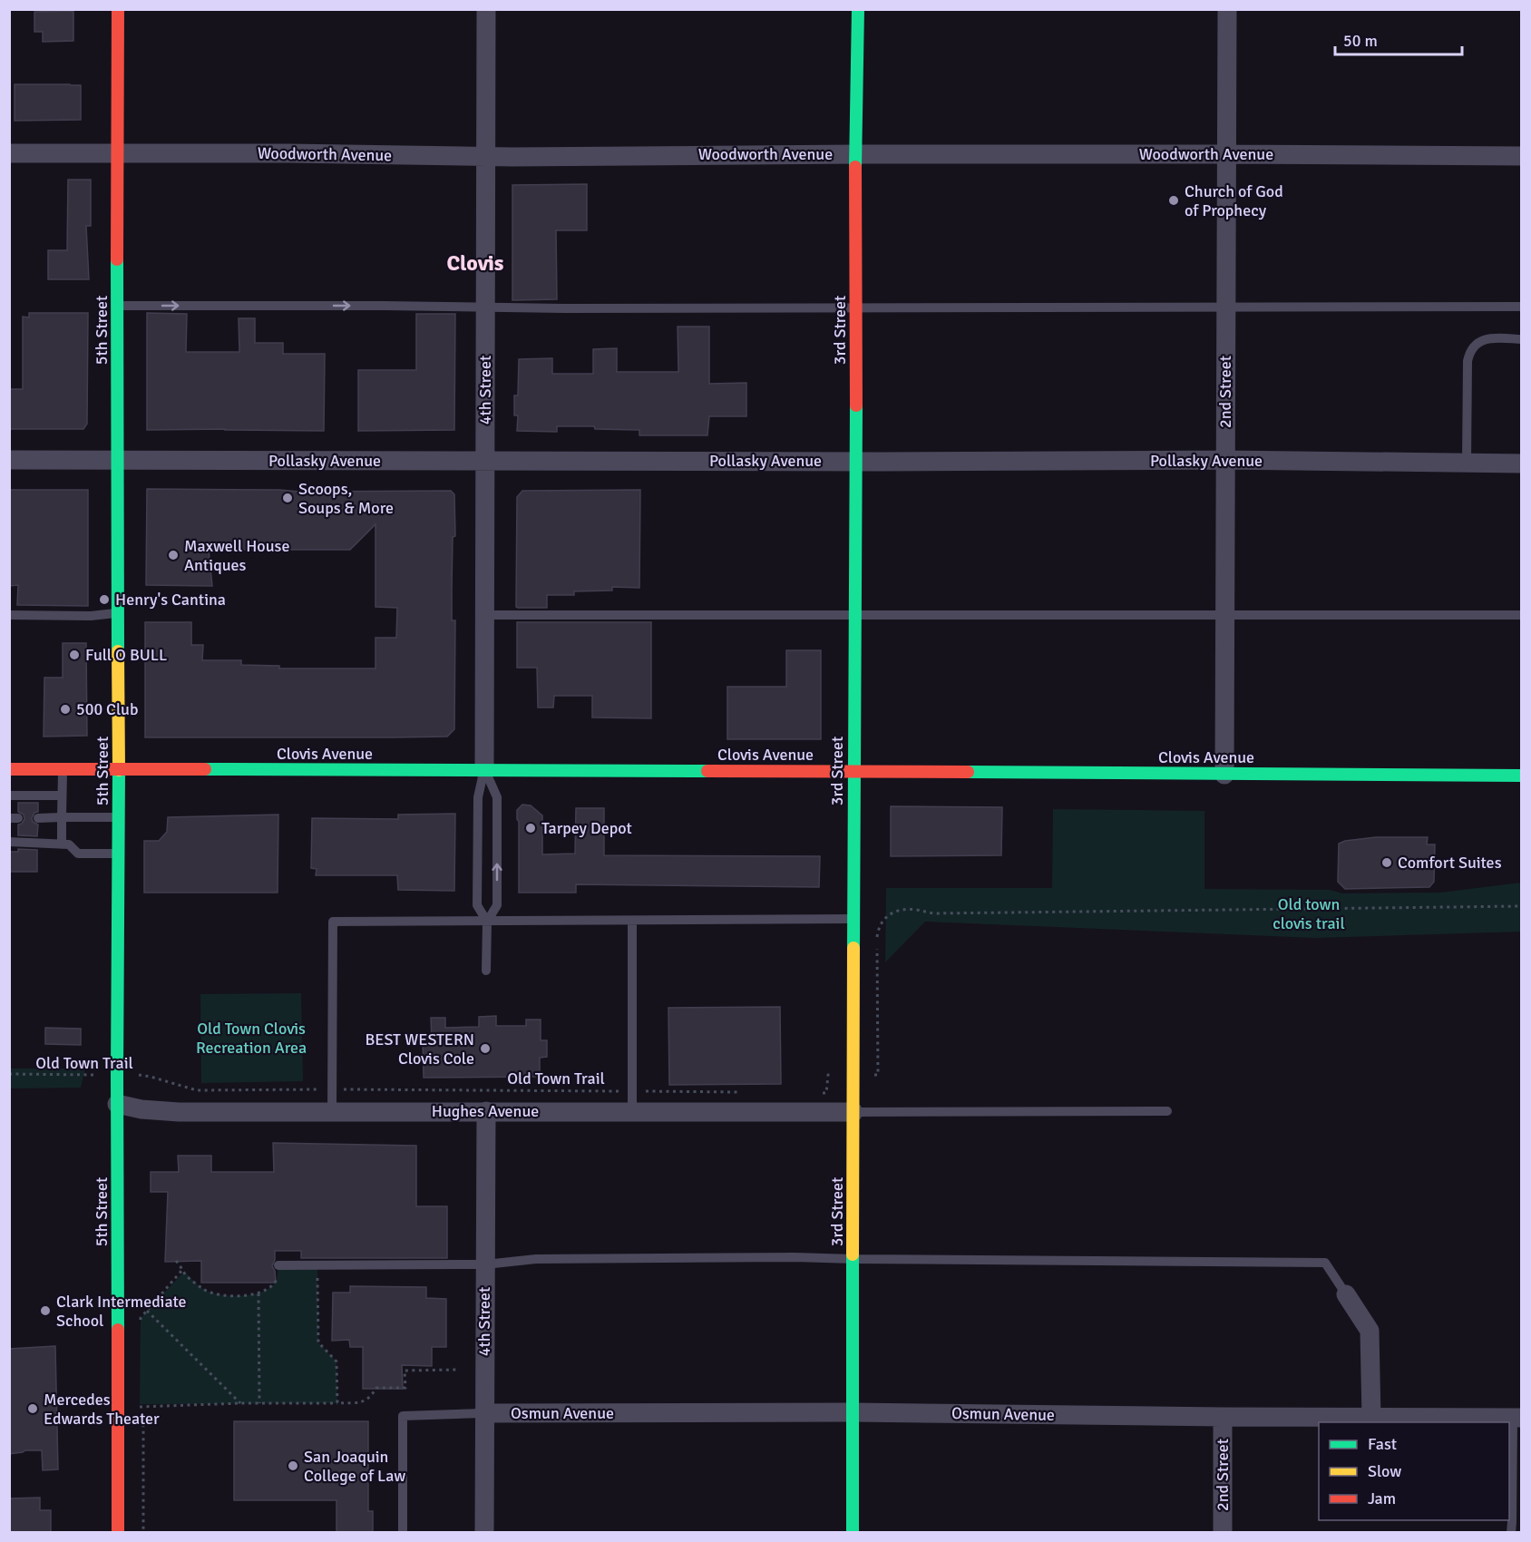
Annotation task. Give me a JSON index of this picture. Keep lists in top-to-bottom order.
{
  "streets": {
    "main road": ["5th Street", "3rd Street", "Clovis Avenue"],
    "street": [
      "Woodworth Avenue",
      "4th Street",
      "2nd Street",
      "Pollasky Avenue",
      "Hughes Avenue",
      "Osmun Avenue"
    ],
    "path": ["Old Town Trail"]
  },
  "crossings": [
    ["Woodworth Avenue", "5th Street"],
    ["Woodworth Avenue", "3rd Street"],
    ["Woodworth Avenue", "4th Street"],
    ["Woodworth Avenue", "2nd Street"],
    ["5th Street", "Pollasky Avenue"],
    ["5th Street", "Clovis Avenue"],
    ["5th Street", "Old Town Trail"],
    ["5th Street", "Hughes Avenue"],
    ["3rd Street", "Pollasky Avenue"],
    ["3rd Street", "Clovis Avenue"],
    ["3rd Street", "Hughes Avenue"],
    ["3rd Street", "Osmun Avenue"],
    ["4th Street", "Pollasky Avenue"],
    ["4th Street", "Clovis Avenue"],
    ["4th Street", "Hughes Avenue"],
    ["4th Street", "Osmun Avenue"],
    ["2nd Street", "Pollasky Avenue"],
    ["2nd Street", "Clovis Avenue"],
    ["2nd Street", "Osmun Avenue"]
  ],
  "districts": ["Clovis"],
  "parks": ["Old town clovis trail", "Old Town Clovis Recreation Area"],
  "places": [
    "Church of God of Prophecy",
    "Scoops, Soups & More",
    "Maxwell House Antiques",
    "Henry's Cantina",
    "Full O BULL",
    "500 Club",
    "Tarpey Depot",
    "Comfort Suites",
    "BEST WESTERN Clovis Cole",
    "Clark Intermediate School",
    "Mercedes Edwards Theater",
    "San Joaquin College of Law"
  ],
  "legend": ["Fast", "Slow", "Jam"],
  "scale_bar": "50 m"
}
